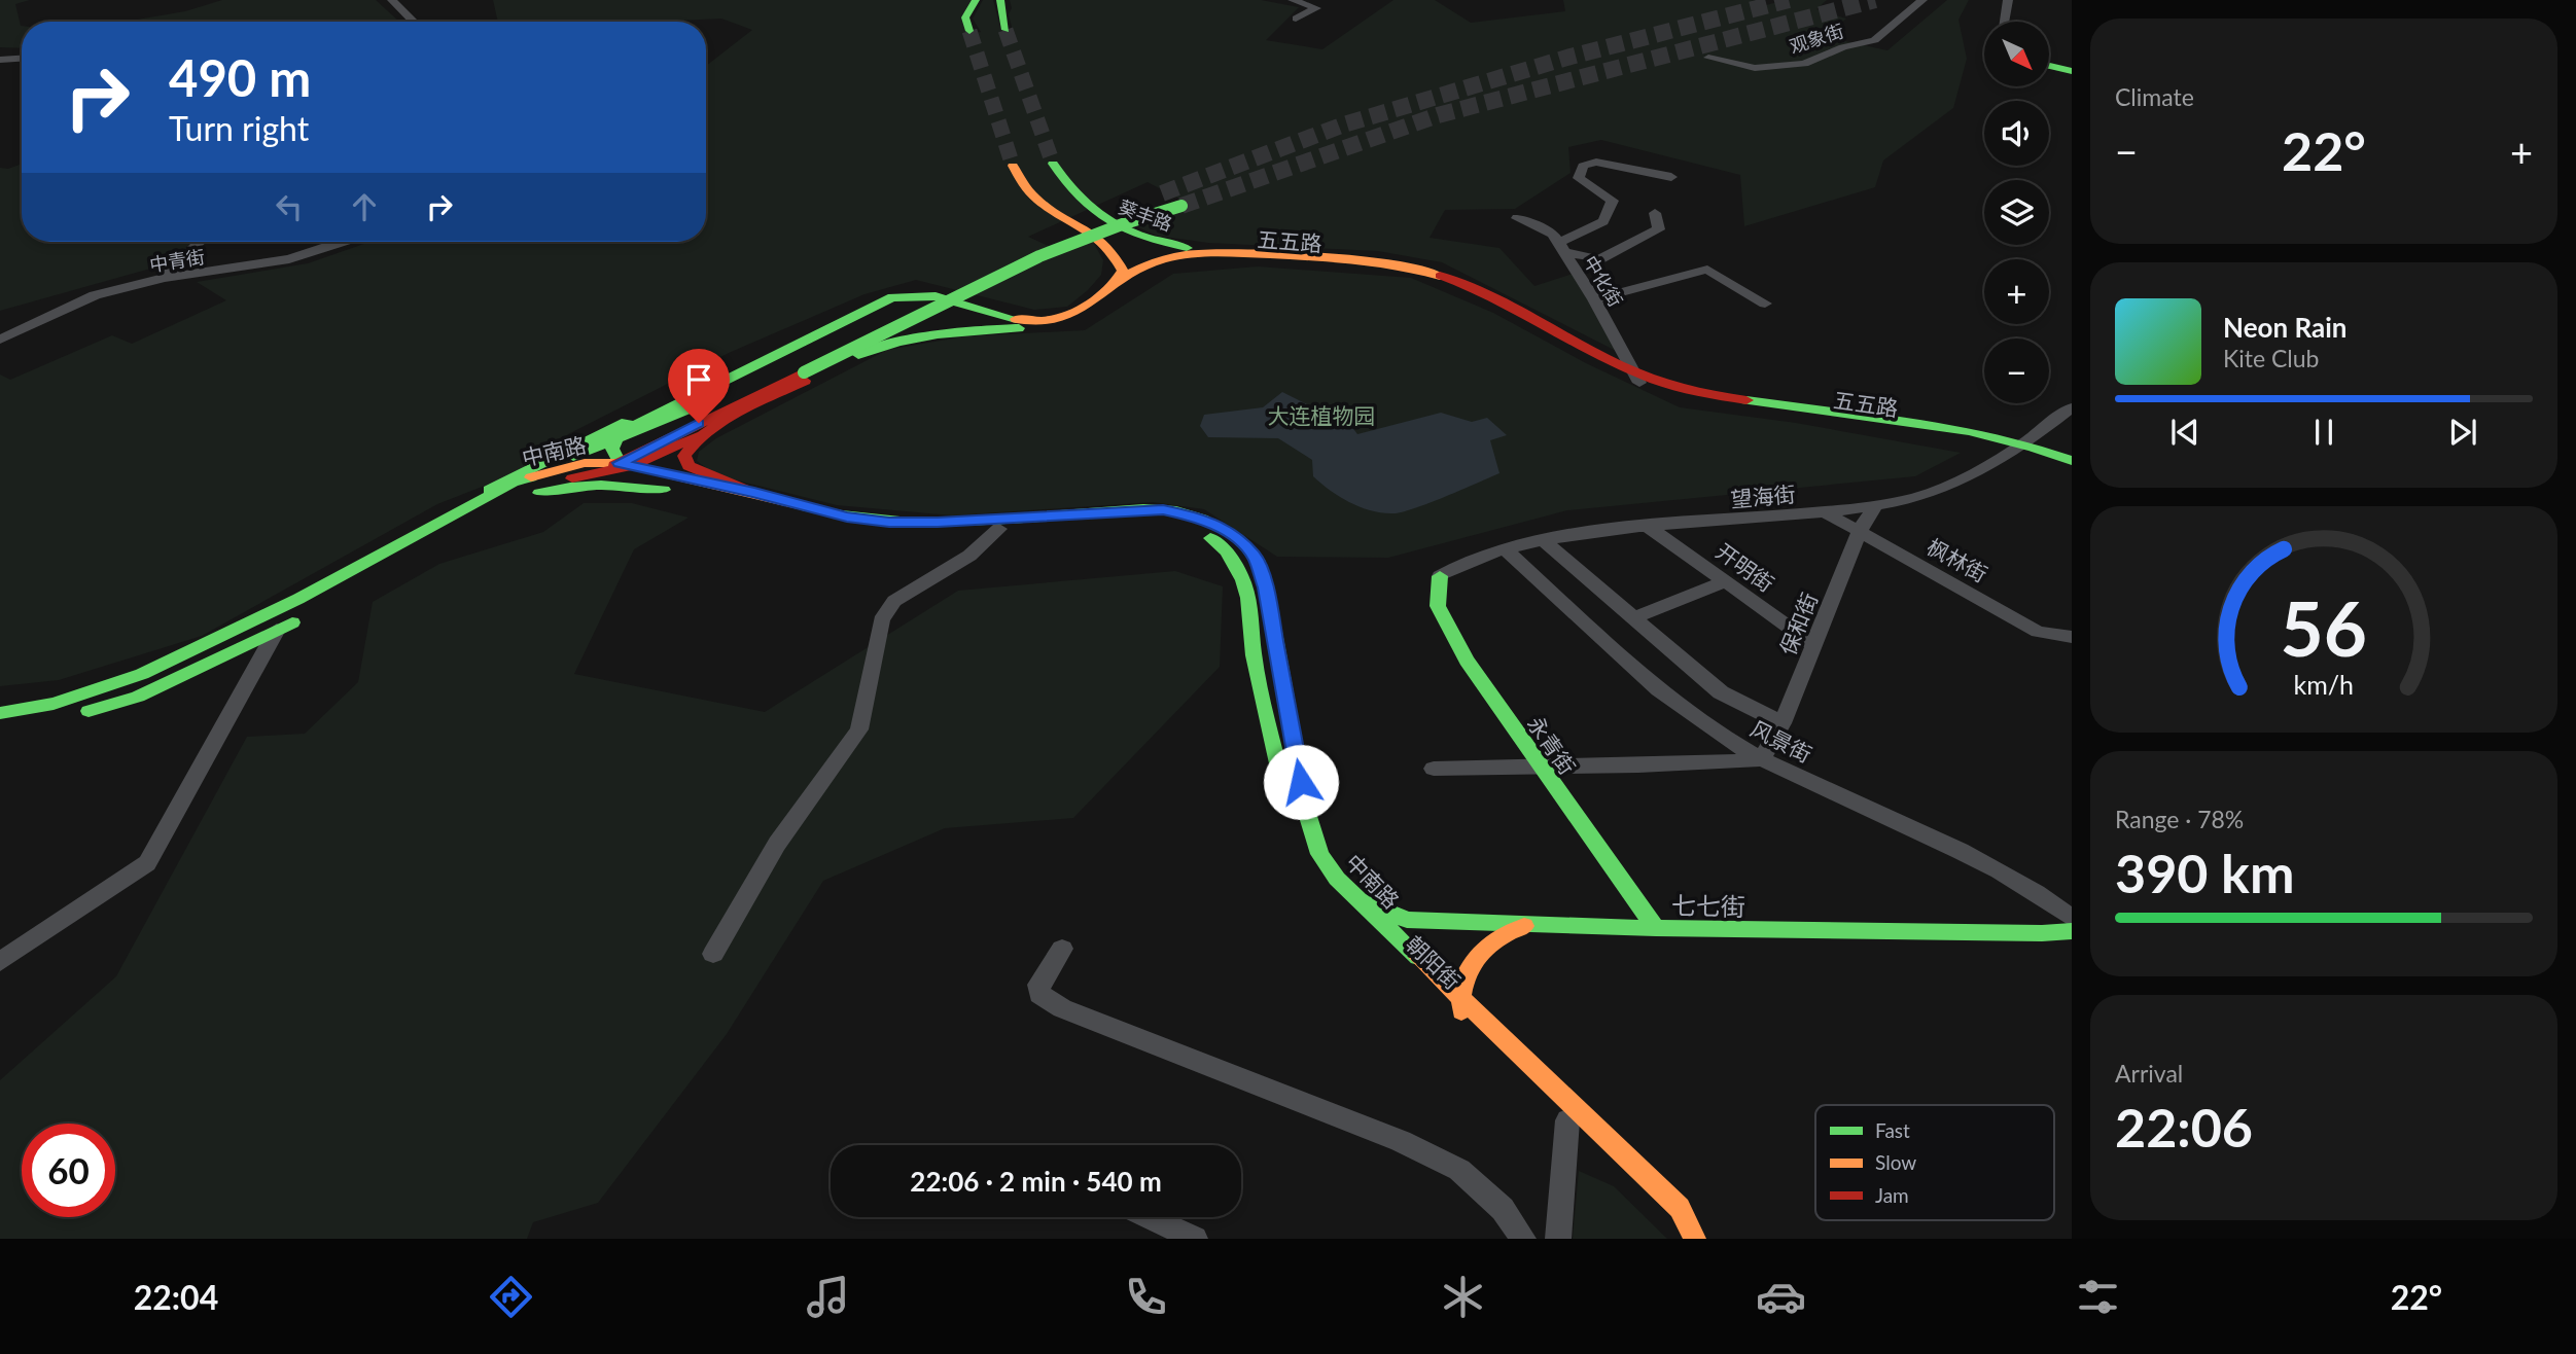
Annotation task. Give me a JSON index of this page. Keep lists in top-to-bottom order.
{
  "streets": {
    "main road": [
      "葵丰路",
      "五五路",
      "中南路",
      "永青街",
      "七七街",
      "朝阳街"
    ],
    "street": [
      "观象街",
      "中青街",
      "中化街",
      "望海街",
      "枫林街",
      "开明街",
      "保和街",
      "风景街"
    ]
  },
  "crossings": [
    ["葵丰路", "五五路"],
    ["五五路", "中化街"],
    ["五五路", "中南路"],
    ["五五路", "望海街"],
    ["中南路", "七七街"],
    ["中南路", "朝阳街"],
    ["望海街", "枫林街"],
    ["望海街", "开明街"],
    ["望海街", "保和街"],
    ["望海街", "风景街"],
    ["望海街", "永青街"],
    ["枫林街", "保和街"],
    ["开明街", "保和街"],
    ["保和街", "风景街"],
    ["永青街", "七七街"]
  ],
  "parks": ["大连植物园"],
  "legend": ["Fast", "Slow", "Jam"],
  "north": "bottom right",
  "page": {
    "tile": [
      "Climate",
      ["Range · 78%", "390 km"],
      ["Arrival", "22:06"]
    ],
    "map_buttons": ["+", "−"],
    "turn": ["490 m", "Turn right"],
    "heat": ["−", "22°", "+"],
    "song": ["Neon Rain", "Kite Club"],
    "limit": "60",
    "trip": "22:06 · 2 min · 540 m",
    "tabs": ["22:04", "22°"],
    "gauge": ["56", "km/h"]
  }
}
